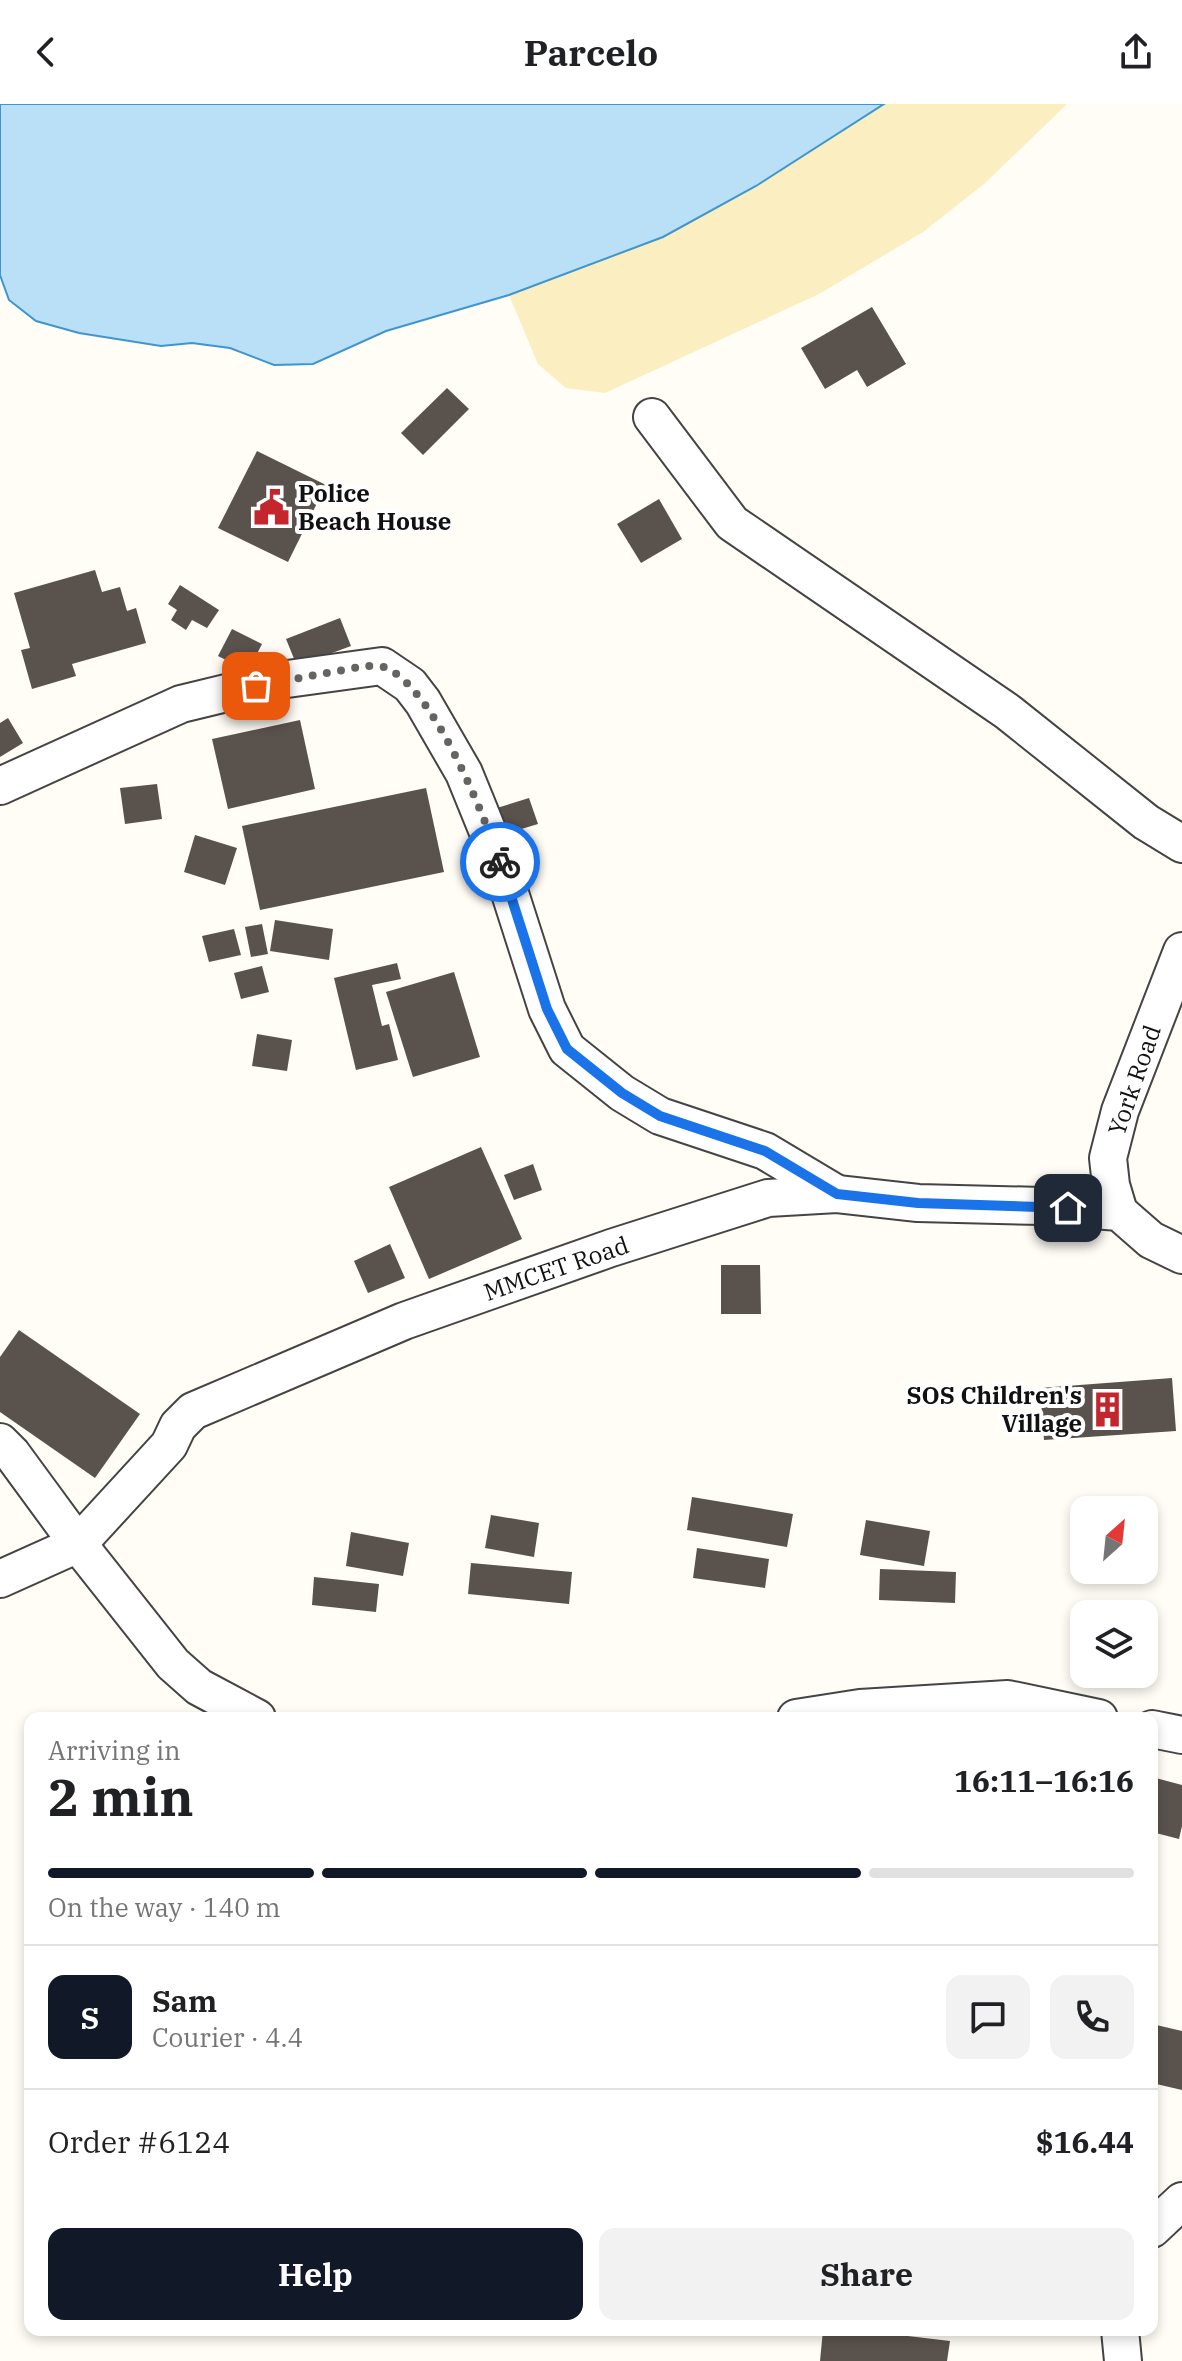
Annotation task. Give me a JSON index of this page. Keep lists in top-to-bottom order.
{
  "streets": {
    "street": ["York Road", "MMCET Road"]
  },
  "crossings": [
    ["York Road", "MMCET Road"]
  ],
  "places": {
    "public building": ["Police Beach House"],
    "building": ["SOS Children's Village"]
  },
  "north": "top right",
  "page": {
    "header": "Parcelo",
    "heading": ["2 min", "Arriving in", "16:11–16:16"],
    "panel": [
      "Sam",
      "Courier · 4.4",
      "Order #6124",
      "$16.44"
    ],
    "bar": "On the way · 140 m",
    "round": "S",
    "buttons": ["Help", "Share"]
  }
}
